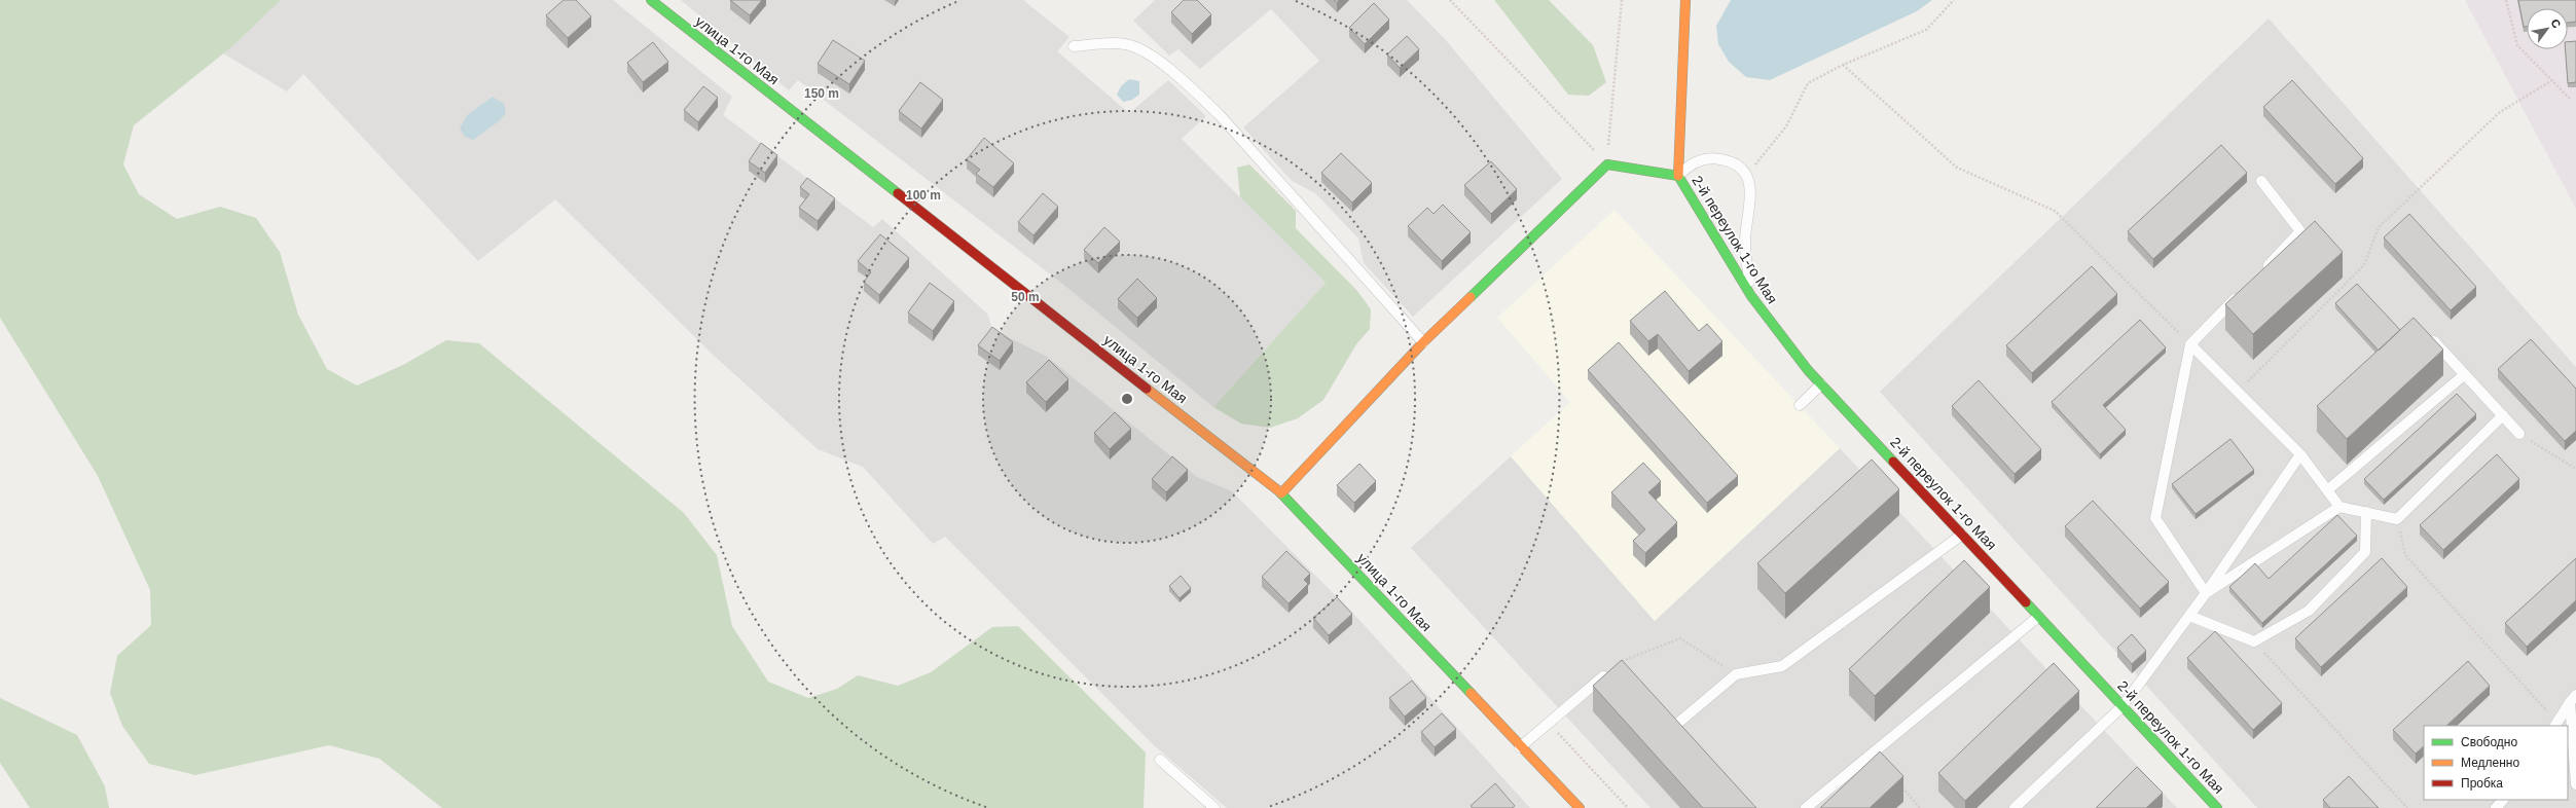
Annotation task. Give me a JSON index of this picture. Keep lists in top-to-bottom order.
{
  "streets": {
    "street": ["улица 1-го Мая", "2-й переулок 1-го Мая"]
  },
  "legend": ["Свободно", "Медленно", "Пробка"],
  "north": "top right",
  "rings": ["150 m", "100 m", "50 m"]
}
